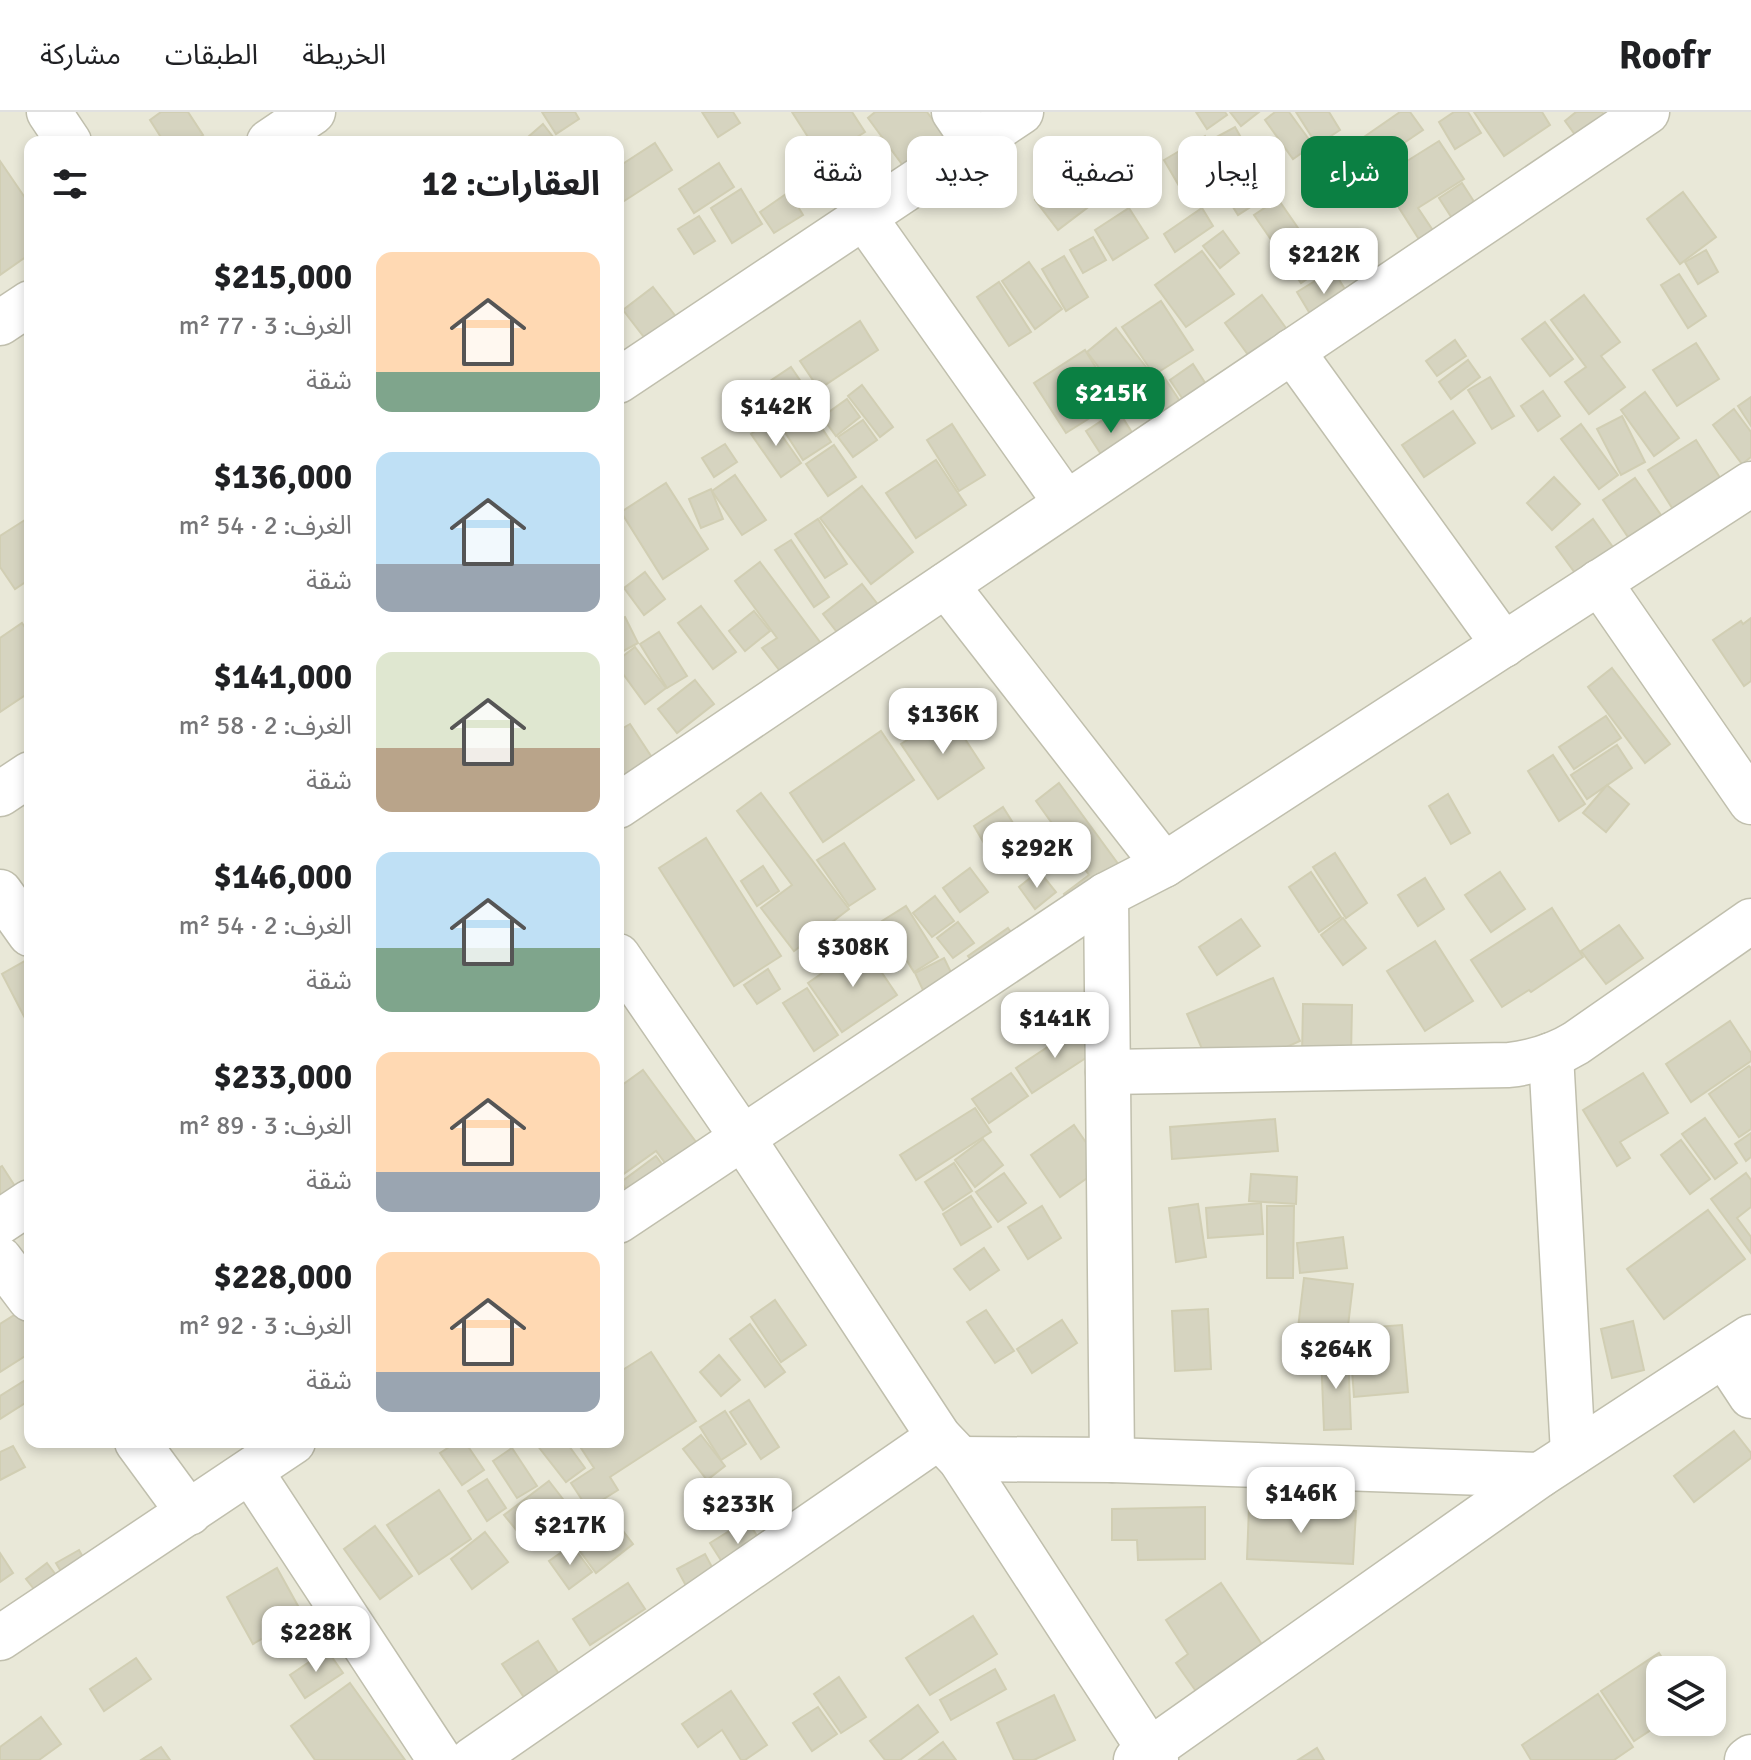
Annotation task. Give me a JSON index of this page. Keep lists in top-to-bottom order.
{
  "page": {
    "header": "Roofr",
    "nav": ["الخريطة", "الطبقات", "مشاركة"],
    "chip": [
      "شراء",
      "إيجار",
      "تصفية",
      "جديد",
      "شقة"
    ],
    "heading": "العقارات: 12",
    "price": [
      "$212K",
      "$215K",
      "$142K",
      "$136K",
      "$292K",
      "$308K",
      "$141K",
      "$264K",
      "$146K",
      "$233K",
      "$217K",
      "$228K"
    ],
    "list": [
      {
        "name": "$215,000",
        "note": "الغرف: 3 · 77 m² · شقة"
      },
      {
        "name": "$136,000",
        "note": "الغرف: 2 · 54 m² · شقة"
      },
      {
        "name": "$141,000",
        "note": "الغرف: 2 · 58 m² · شقة"
      },
      {
        "name": "$146,000",
        "note": "الغرف: 2 · 54 m² · شقة"
      },
      {
        "name": "$233,000",
        "note": "الغرف: 3 · 89 m² · شقة"
      },
      {
        "name": "$228,000",
        "note": "الغرف: 3 · 92 m² · شقة"
      }
    ]
  }
}
